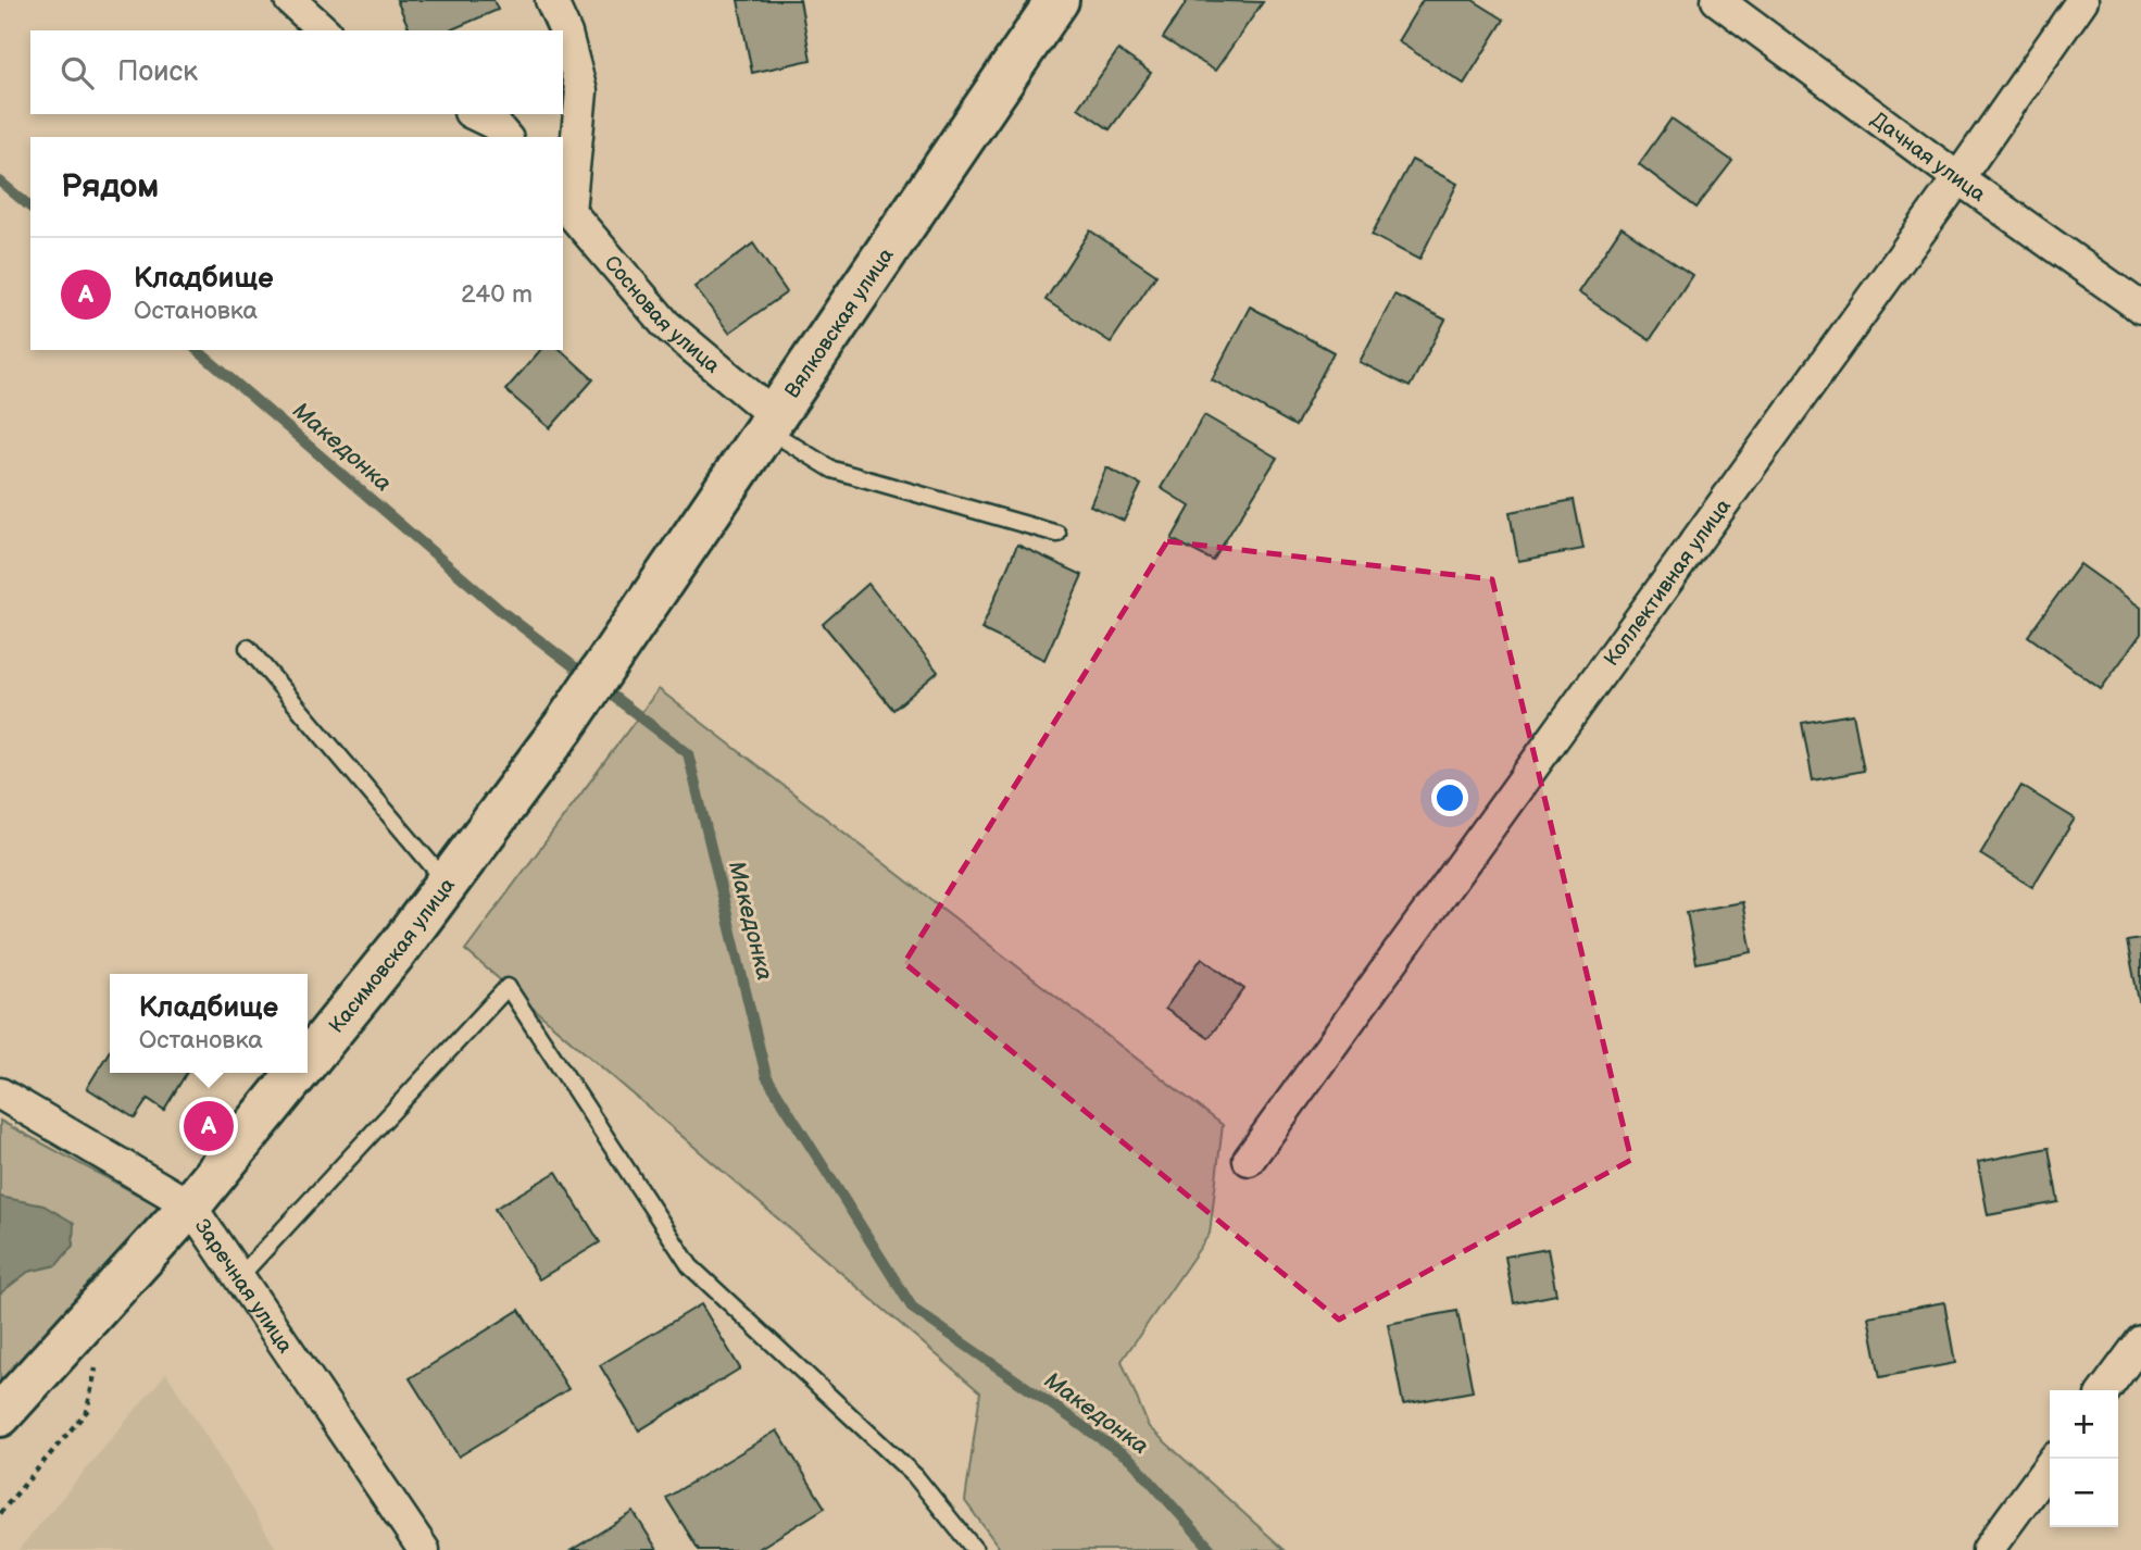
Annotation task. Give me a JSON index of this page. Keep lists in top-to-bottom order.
{
  "streets": {
    "main road": ["Вялковская улица", "Касимовская улица"],
    "street": [
      "Дачная улица",
      "Сосновая улица",
      "Коллективная улица",
      "Заречная улица"
    ]
  },
  "crossings": [
    ["Дачная улица", "Коллективная улица"],
    ["Сосновая улица", "Вялковская улица"],
    ["Вялковская улица", "Касимовская улица"],
    ["Касимовская улица", "Заречная улица"]
  ],
  "water": ["Македонка"],
  "page": {
    "search": "Поиск",
    "heading": "Рядом",
    "list": [
      {
        "mark": "A",
        "name": "Кладбище",
        "note": "Остановка",
        "value": "240 m"
      }
    ],
    "popup": ["Кладбище", "Остановка"],
    "pins": "A",
    "map_buttons": ["+", "−"]
  }
}
